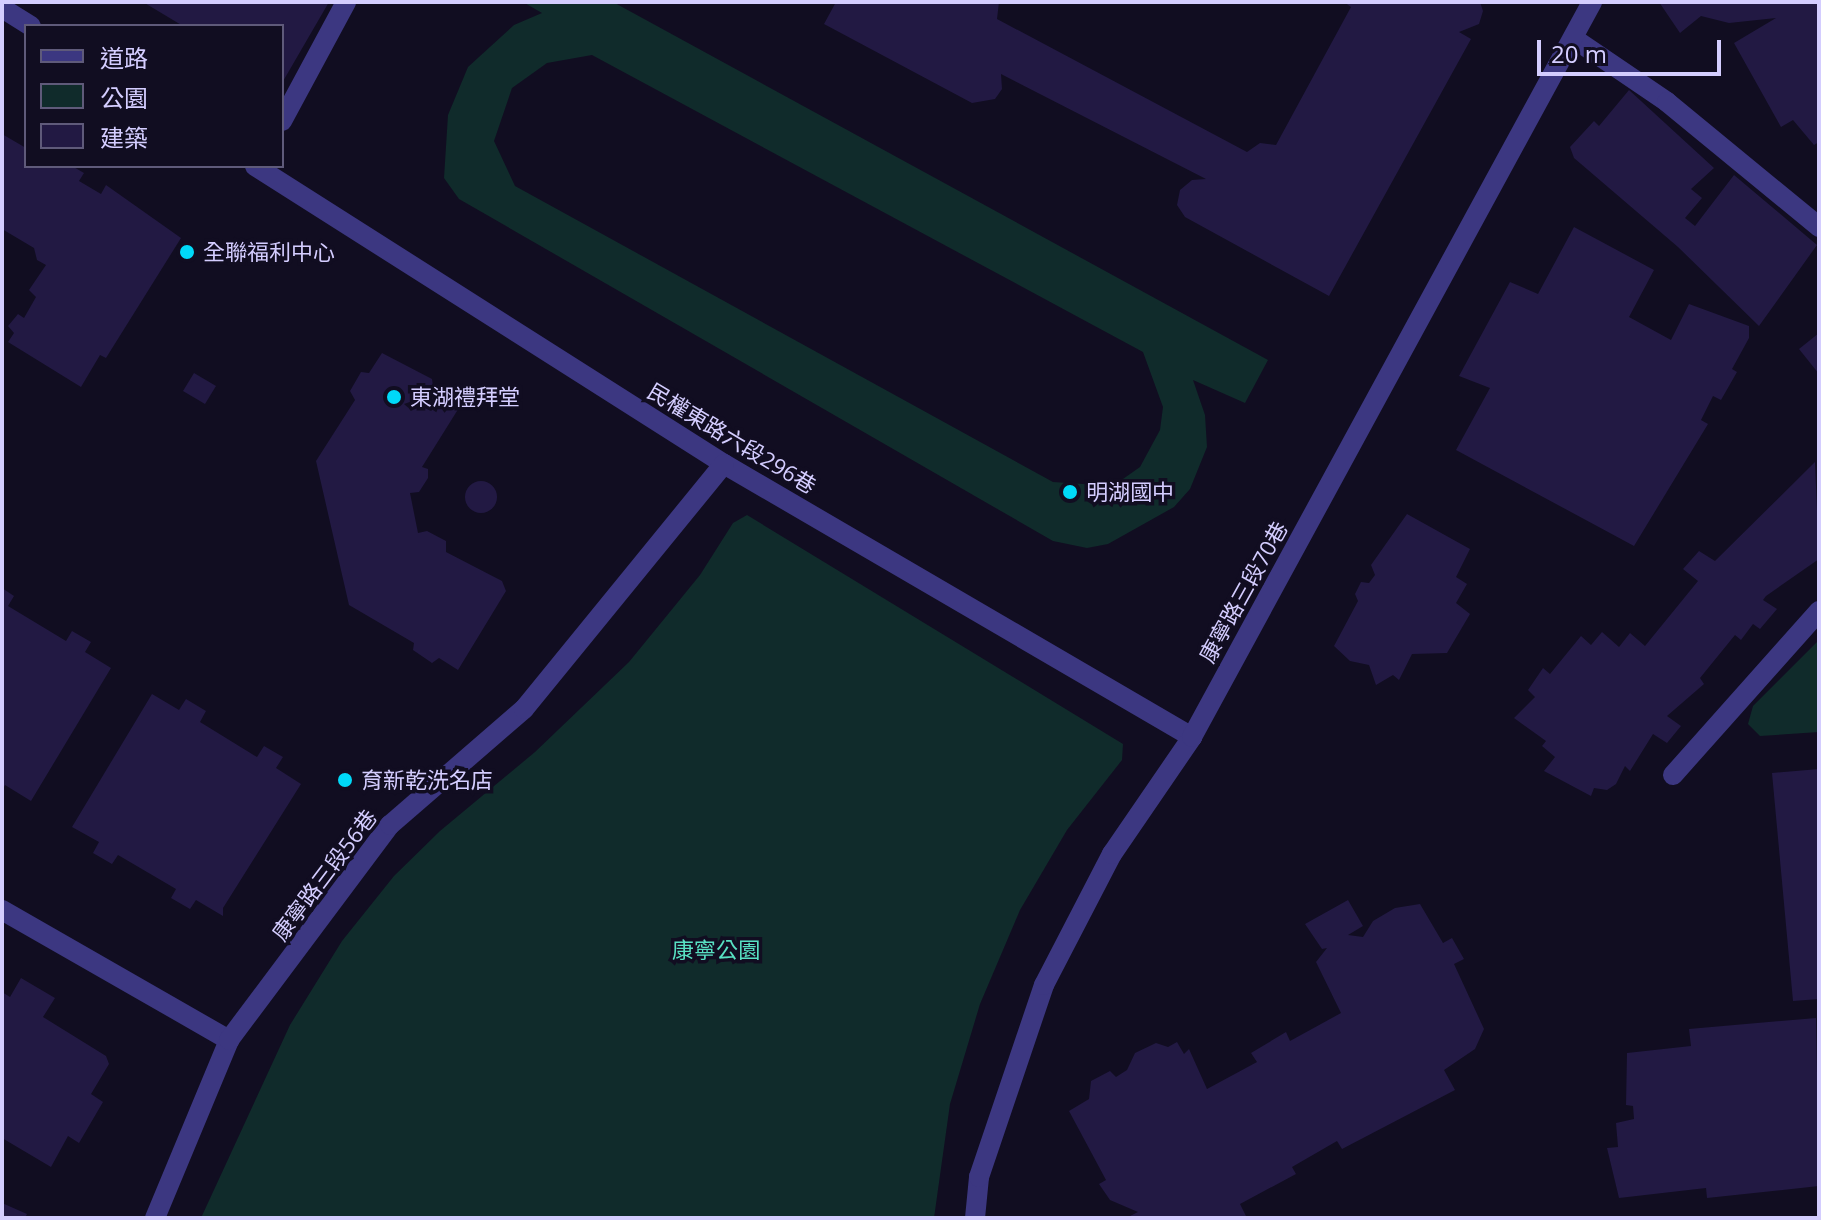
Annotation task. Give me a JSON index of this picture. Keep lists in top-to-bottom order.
{
  "streets": {
    "street": ["民權東路六段296巷", "康寧路三段70巷", "康寧路三段56巷"]
  },
  "crossings": [
    ["民權東路六段296巷", "康寧路三段70巷"],
    ["民權東路六段296巷", "康寧路三段56巷"]
  ],
  "parks": ["康寧公園"],
  "places": [
    "全聯福利中心",
    "東湖禮拜堂",
    "明湖國中",
    "育新乾洗名店"
  ],
  "legend": ["道路", "公園", "建築"],
  "scale_bar": "20 m"
}
